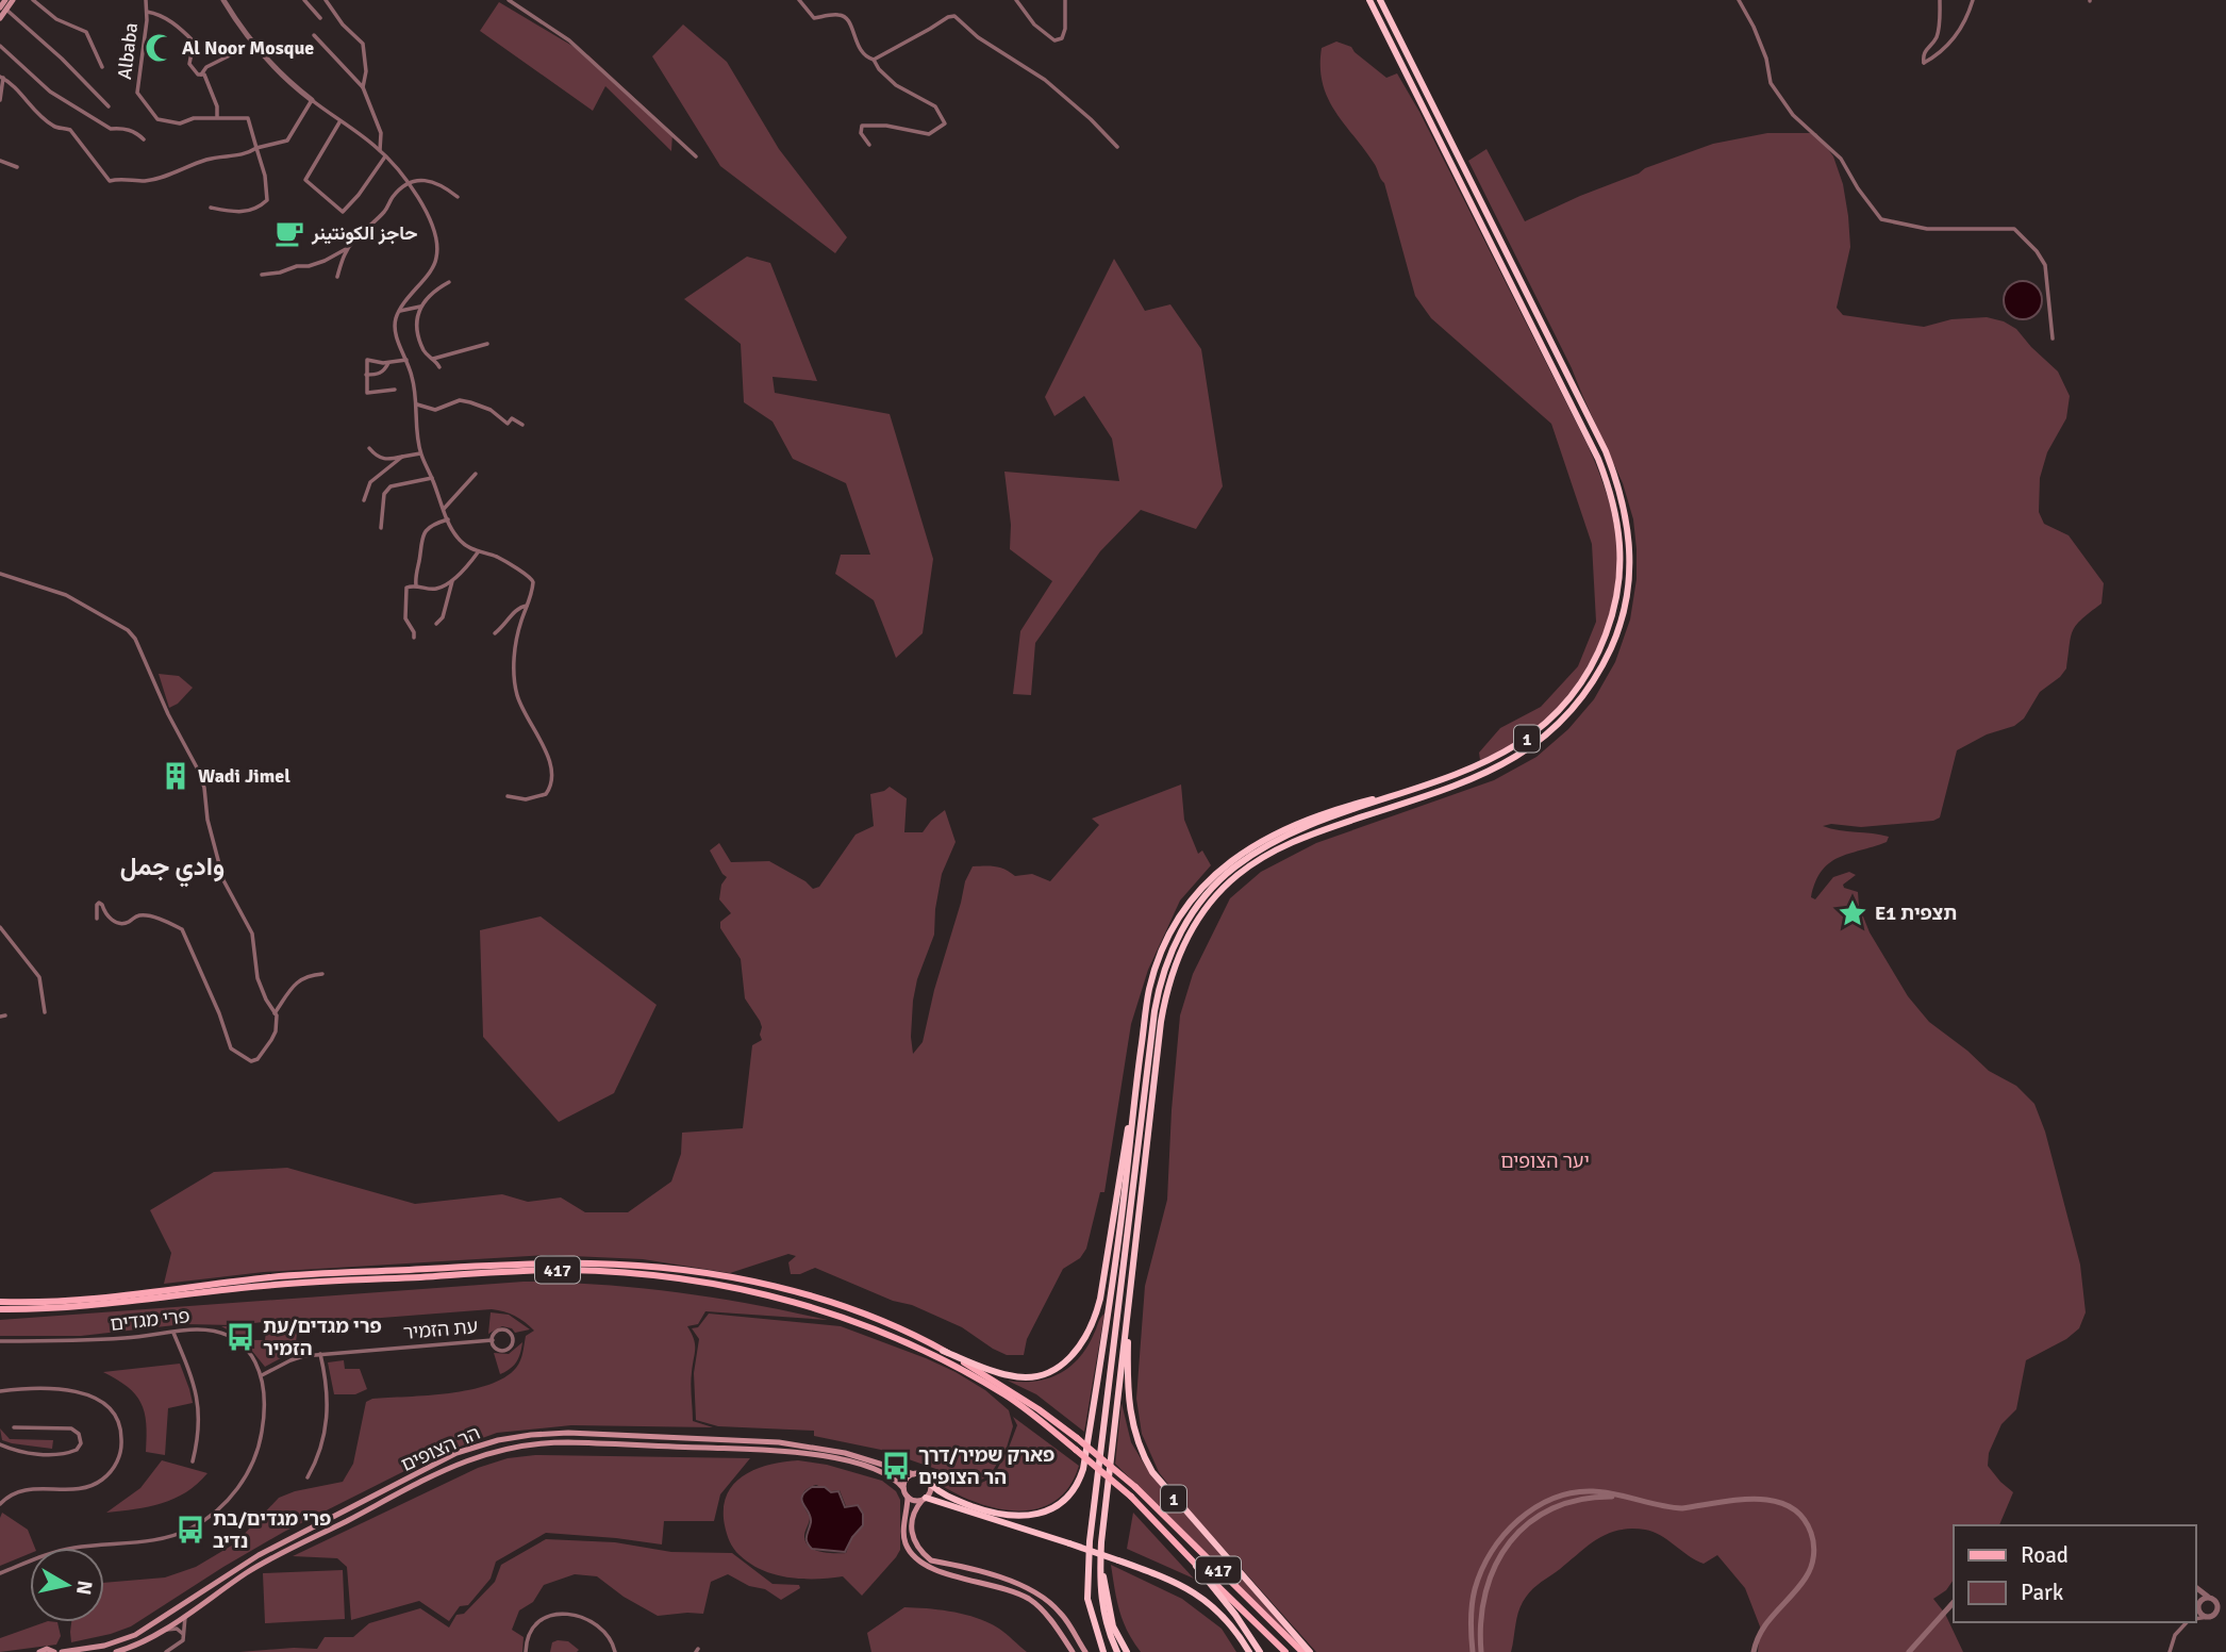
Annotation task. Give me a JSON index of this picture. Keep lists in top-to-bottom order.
{
  "streets": {
    "highway": ["1"],
    "main road": ["417", "הר הצופים"],
    "street": ["Albaba", "פרי מגדים", "עת הזמיר"]
  },
  "crossings": [
    ["פרי מגדים", "עת הזמיר"]
  ],
  "districts": ["وادي جمل"],
  "parks": ["יער הצופים"],
  "places": {
    "mosque": ["Al Noor Mosque"],
    "cafe": ["حاجز الكونتينر"],
    "building": ["Wadi Jimel"],
    "place": ["E1 תצפית"],
    "bus stop": ["פרי מגדים/עת הזמיר", "פארק שמיר/דרך הר הצופים", "פרי מגדים/בת נדיב"]
  },
  "legend": ["Road", "Park"],
  "north": "right"
}
